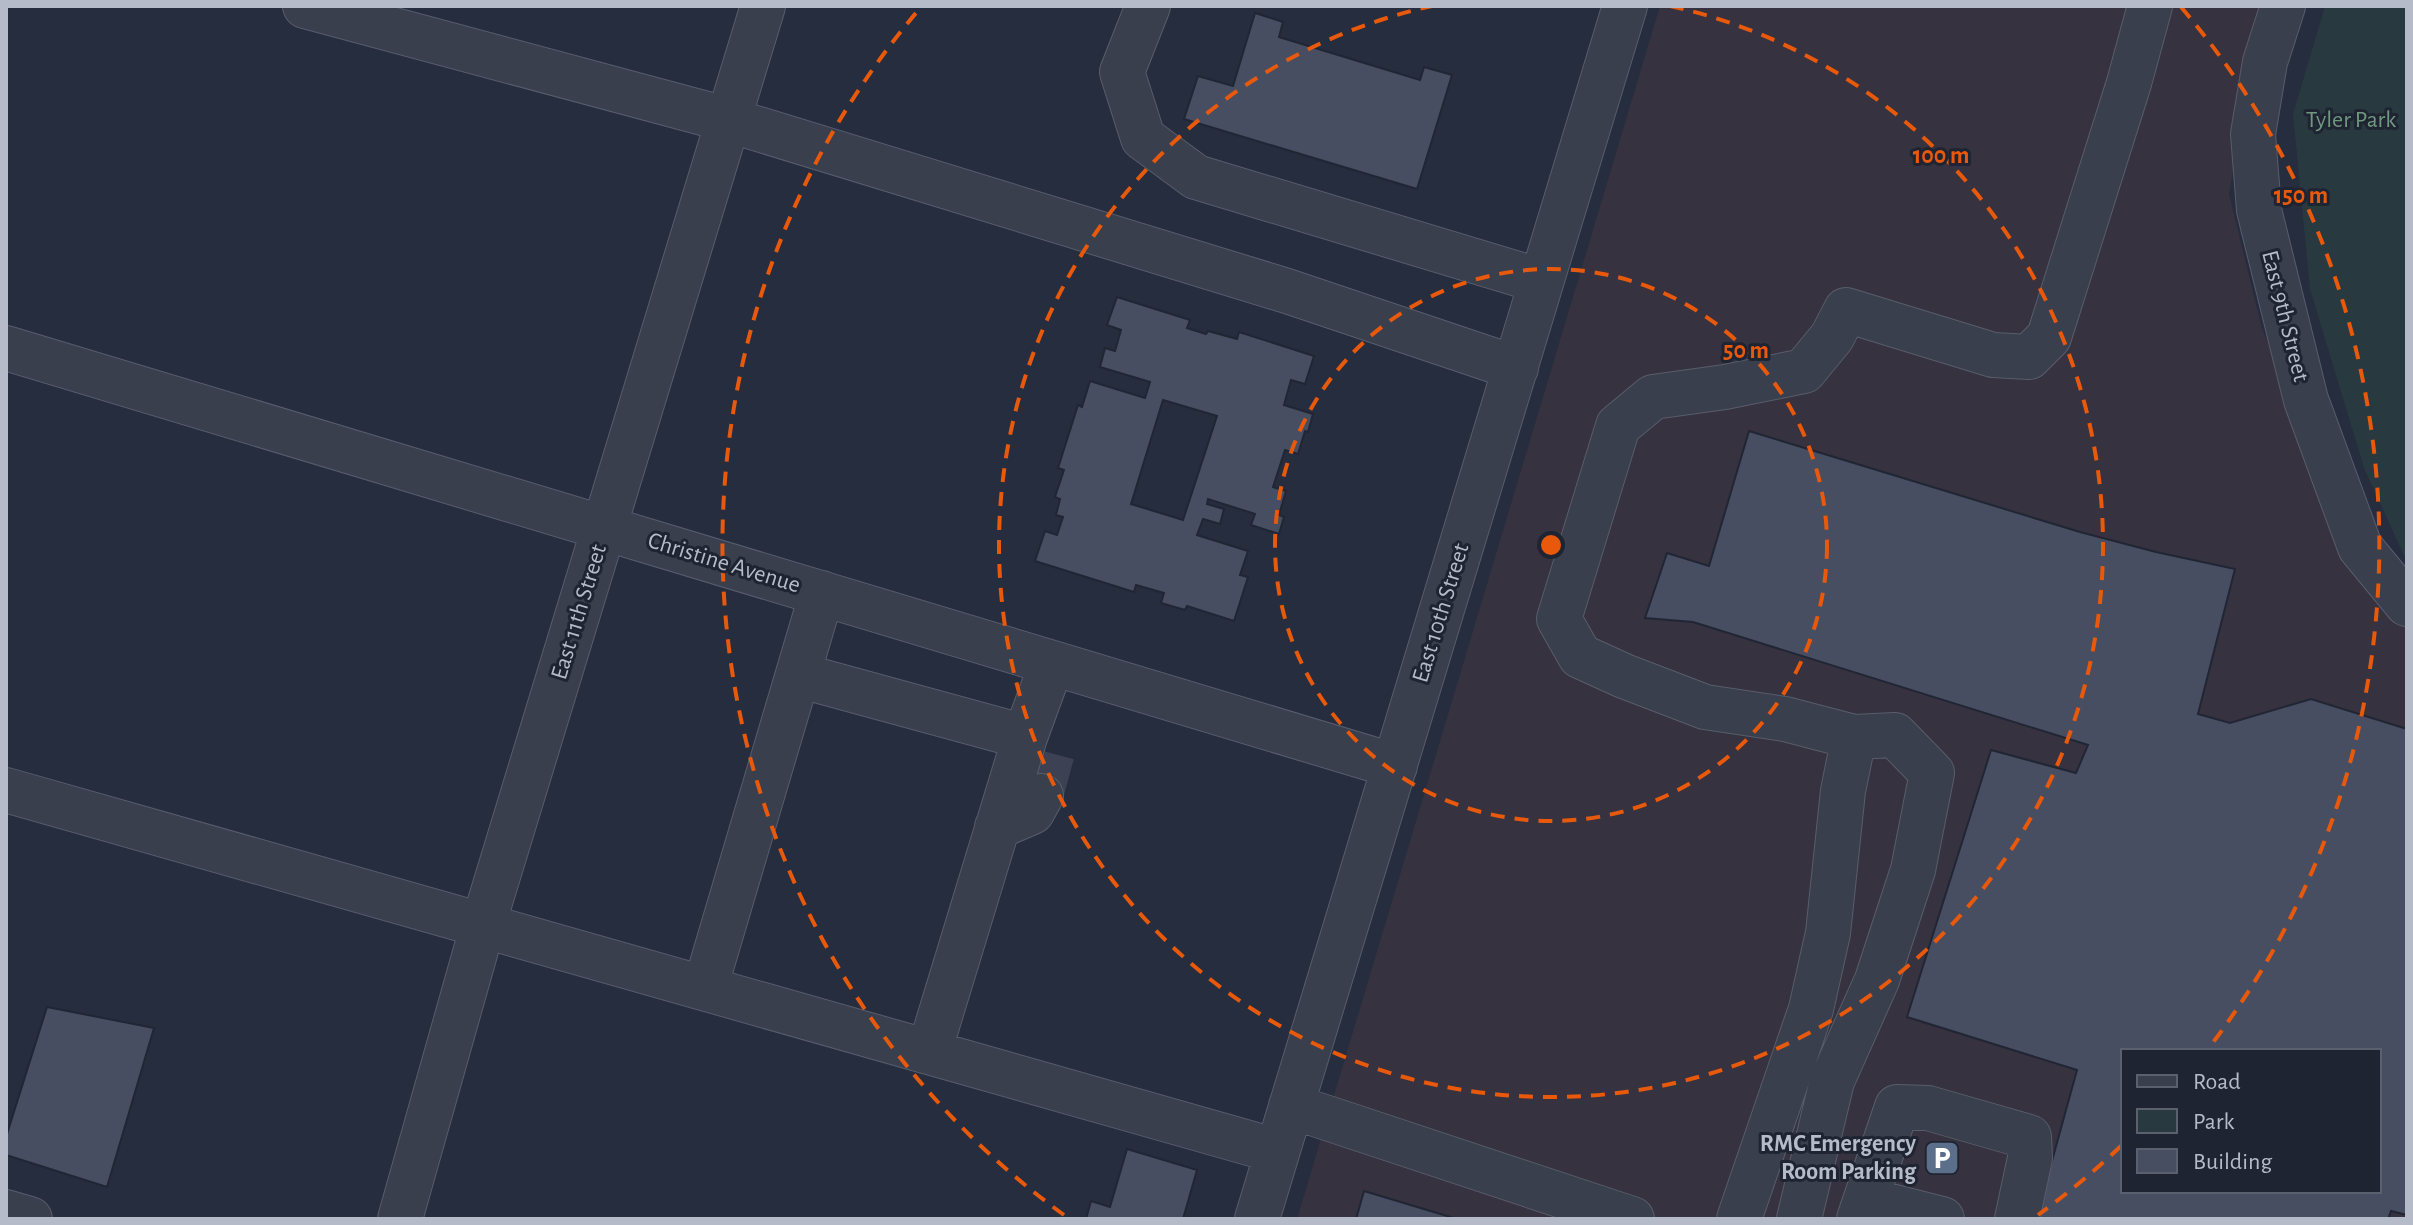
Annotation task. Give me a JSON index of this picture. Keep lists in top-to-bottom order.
{
  "streets": {
    "street": [
      "East 9th Street",
      "Christine Avenue",
      "East 11th Street",
      "East 10th Street"
    ]
  },
  "crossings": [
    ["Christine Avenue", "East 11th Street"],
    ["Christine Avenue", "East 10th Street"]
  ],
  "parks": ["Tyler Park"],
  "places": {
    "parking": ["RMC Emergency Room Parking"]
  },
  "legend": ["Road", "Park", "Building"],
  "rings": ["100 m", "150 m", "50 m"]
}
